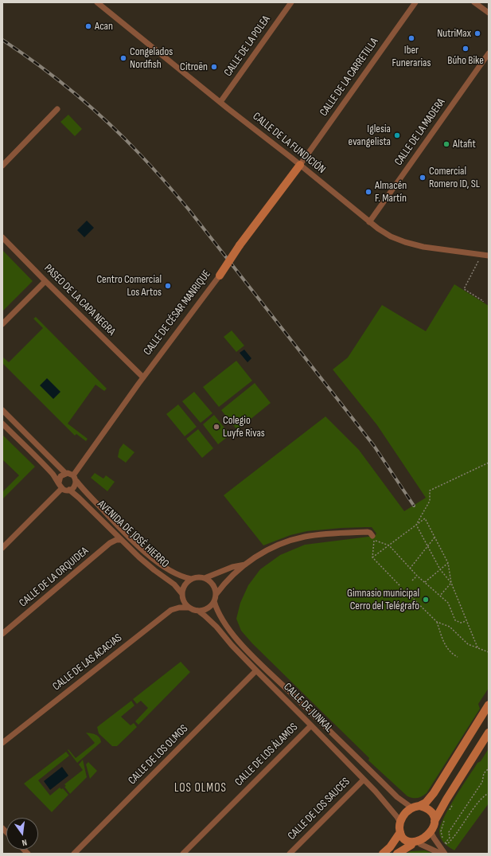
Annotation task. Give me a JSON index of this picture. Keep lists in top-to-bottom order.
{
  "streets": {
    "main road": ["CALLE DE CÉSAR MANRIQUE"],
    "street": [
      "CALLE DE LA POLEA",
      "CALLE DE LA CARRETILLA",
      "CALLE DE LA MADERA",
      "CALLE DE LA FUNDICIÓN",
      "PASEO DE LA CAPA NEGRA",
      "AVENIDA DE JOSÉ HIERRO",
      "CALLE DE LA ORQUIDEA",
      "CALLE DE LAS ACACIAS",
      "CALLE DE JUNKAL",
      "CALLE DE LOS OLMOS",
      "CALLE DE LOS ÁLAMOS",
      "CALLE DE LOS SAUCES"
    ]
  },
  "crossings": [
    ["CALLE DE LA POLEA", "CALLE DE LA FUNDICIÓN"],
    ["CALLE DE LA CARRETILLA", "CALLE DE LA FUNDICIÓN"],
    ["CALLE DE LA CARRETILLA", "CALLE DE CÉSAR MANRIQUE"],
    ["CALLE DE LA MADERA", "CALLE DE LA FUNDICIÓN"],
    ["CALLE DE LA FUNDICIÓN", "CALLE DE CÉSAR MANRIQUE"],
    ["PASEO DE LA CAPA NEGRA", "CALLE DE CÉSAR MANRIQUE"],
    ["CALLE DE CÉSAR MANRIQUE", "AVENIDA DE JOSÉ HIERRO"],
    ["AVENIDA DE JOSÉ HIERRO", "CALLE DE LA ORQUIDEA"],
    ["AVENIDA DE JOSÉ HIERRO", "CALLE DE LAS ACACIAS"],
    ["AVENIDA DE JOSÉ HIERRO", "CALLE DE JUNKAL"],
    ["CALLE DE LAS ACACIAS", "CALLE DE JUNKAL"],
    ["CALLE DE JUNKAL", "CALLE DE LOS OLMOS"],
    ["CALLE DE JUNKAL", "CALLE DE LOS ÁLAMOS"],
    ["CALLE DE JUNKAL", "CALLE DE LOS SAUCES"]
  ],
  "districts": ["LOS OLMOS"],
  "places": [
    "Acan",
    "NutriMax",
    "Iber Funerarias",
    "Búho Bike",
    "Congelados Nordfish",
    "Citroën",
    "Iglesia evangelista",
    "Altafit",
    "Comercial Romero ID, SL",
    "Almacén F. Martín",
    "Centro Comercial Los Artos",
    "Colegio Luyfe Rivas",
    "Gimnasio municipal Cerro del Telégrafo"
  ],
  "north": "bottom"
}
